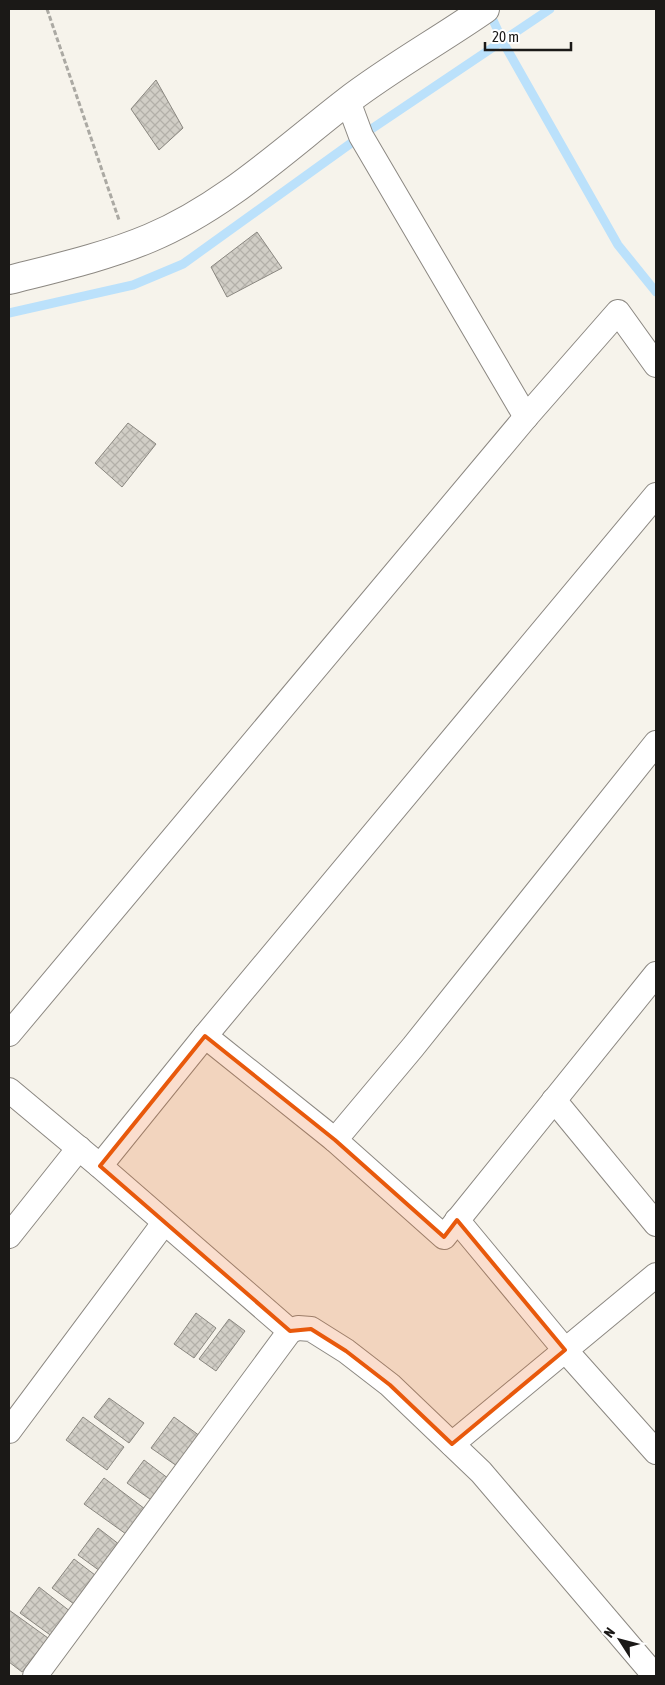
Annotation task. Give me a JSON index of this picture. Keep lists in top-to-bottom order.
{
  "scale_bar": "20 m",
  "north": "top left"
}
